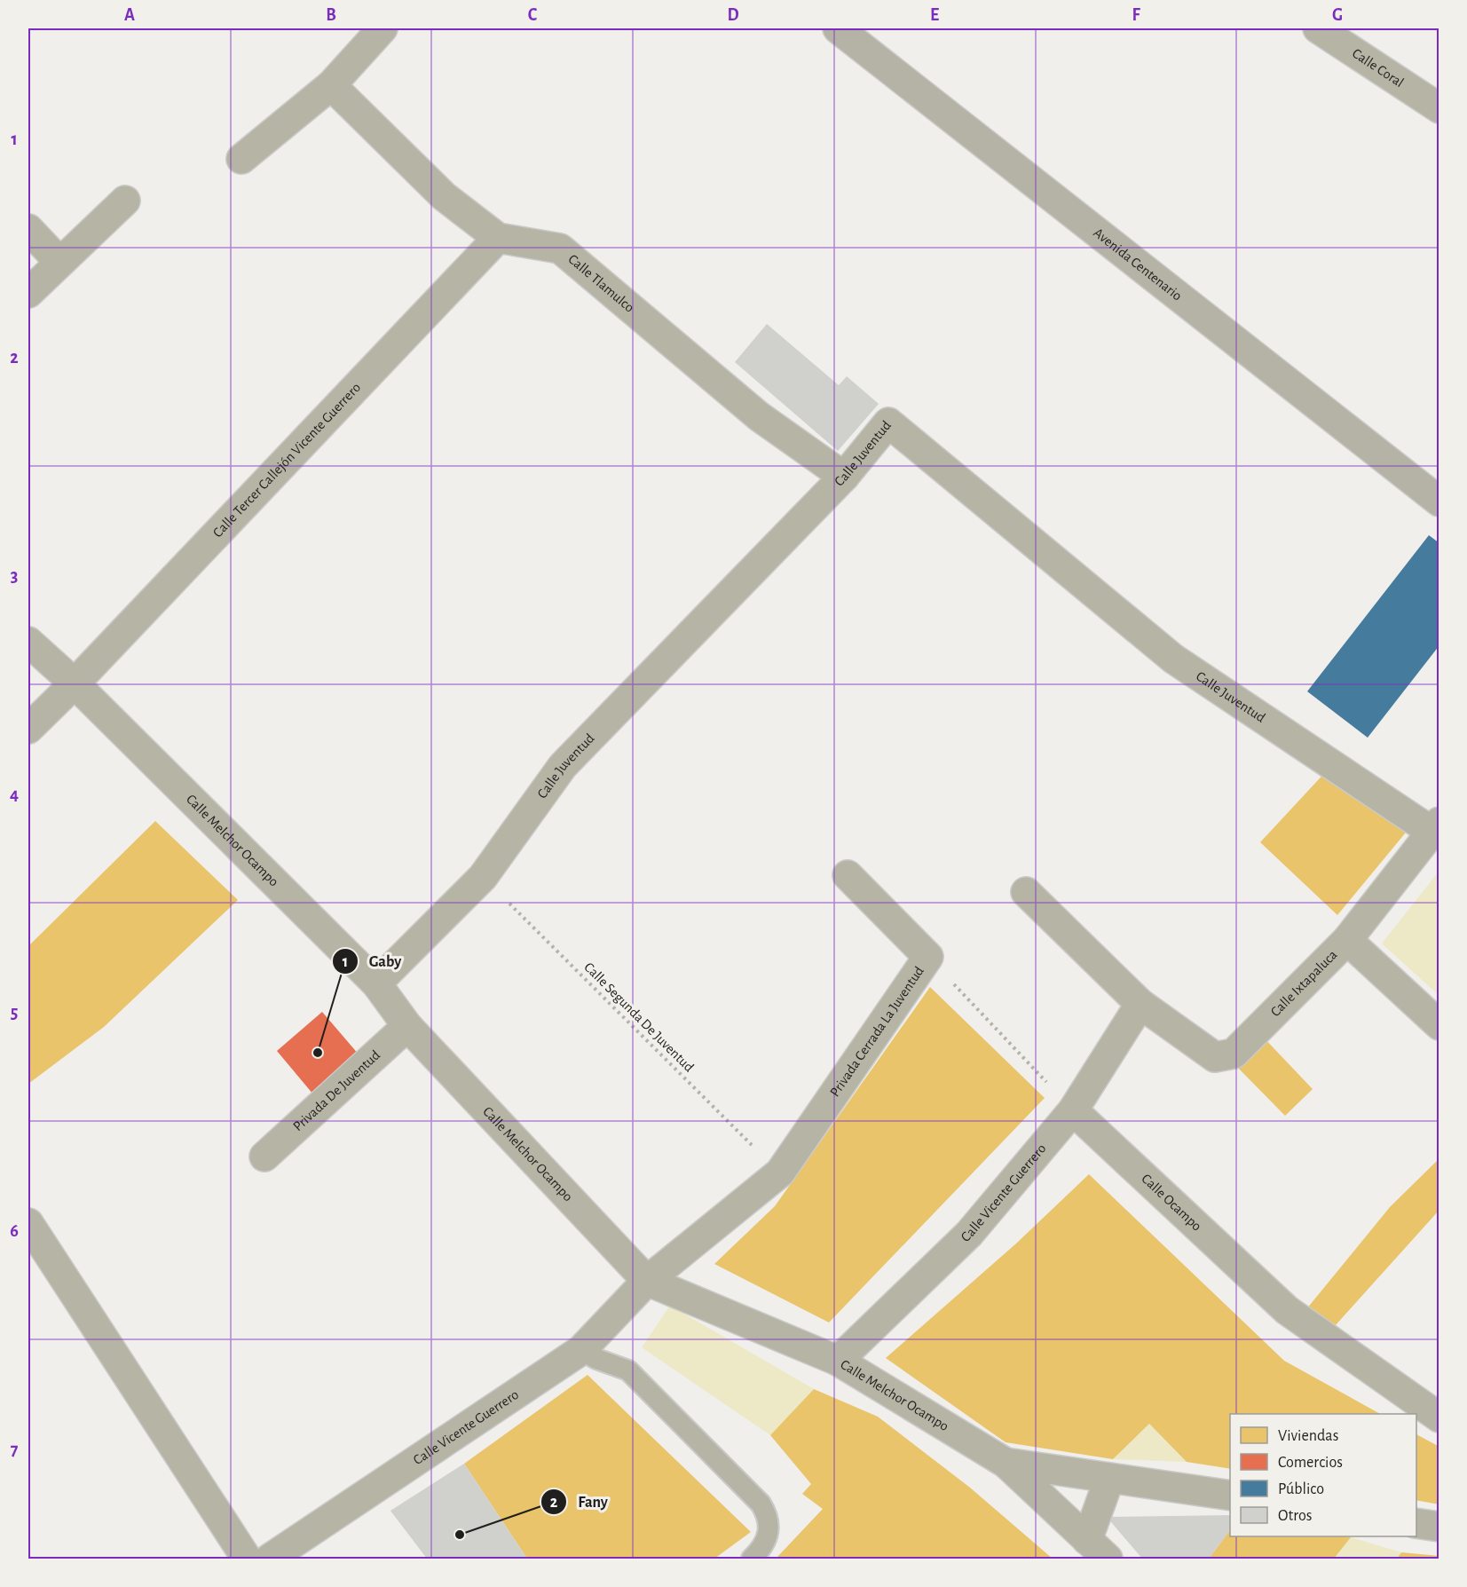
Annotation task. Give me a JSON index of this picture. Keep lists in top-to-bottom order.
{
  "streets": {
    "main road": ["Avenida Centenario"],
    "street": [
      "Calle Coral",
      "Calle Tlamulco",
      "Calle Juventud",
      "Calle Tercer Callejón Vicente Guerrero",
      "Calle Melchor Ocampo",
      "Calle Ixtapaluca",
      "Privada Cerrada La Juventud",
      "Privada De Juventud",
      "Calle Vicente Guerrero",
      "Calle Ocampo"
    ],
    "path": ["Calle Segunda De Juventud"]
  },
  "crossings": [
    ["Calle Tlamulco", "Calle Juventud"],
    ["Calle Tlamulco", "Calle Tercer Callejón Vicente Guerrero"],
    ["Calle Juventud", "Calle Melchor Ocampo"],
    ["Calle Juventud", "Calle Ixtapaluca"],
    ["Calle Juventud", "Calle Segunda De Juventud"],
    ["Calle Tercer Callejón Vicente Guerrero", "Calle Melchor Ocampo"],
    ["Calle Melchor Ocampo", "Privada Cerrada La Juventud"],
    ["Calle Melchor Ocampo", "Privada De Juventud"],
    ["Calle Melchor Ocampo", "Calle Vicente Guerrero"],
    ["Calle Ixtapaluca", "Calle Vicente Guerrero"],
    ["Calle Segunda De Juventud", "Privada Cerrada La Juventud"],
    ["Privada Cerrada La Juventud", "Calle Vicente Guerrero"],
    ["Calle Vicente Guerrero", "Calle Ocampo"]
  ],
  "places": ["Gaby", "Fany"],
  "legend": [
    "Viviendas",
    "Comercios",
    "Público",
    "Otros"
  ],
  "grid": {
    "columns": [
      "A",
      "B",
      "C",
      "D",
      "E",
      "F",
      "G"
    ],
    "rows": [
      "1",
      "2",
      "3",
      "4",
      "5",
      "6",
      "7"
    ]
  }
}
